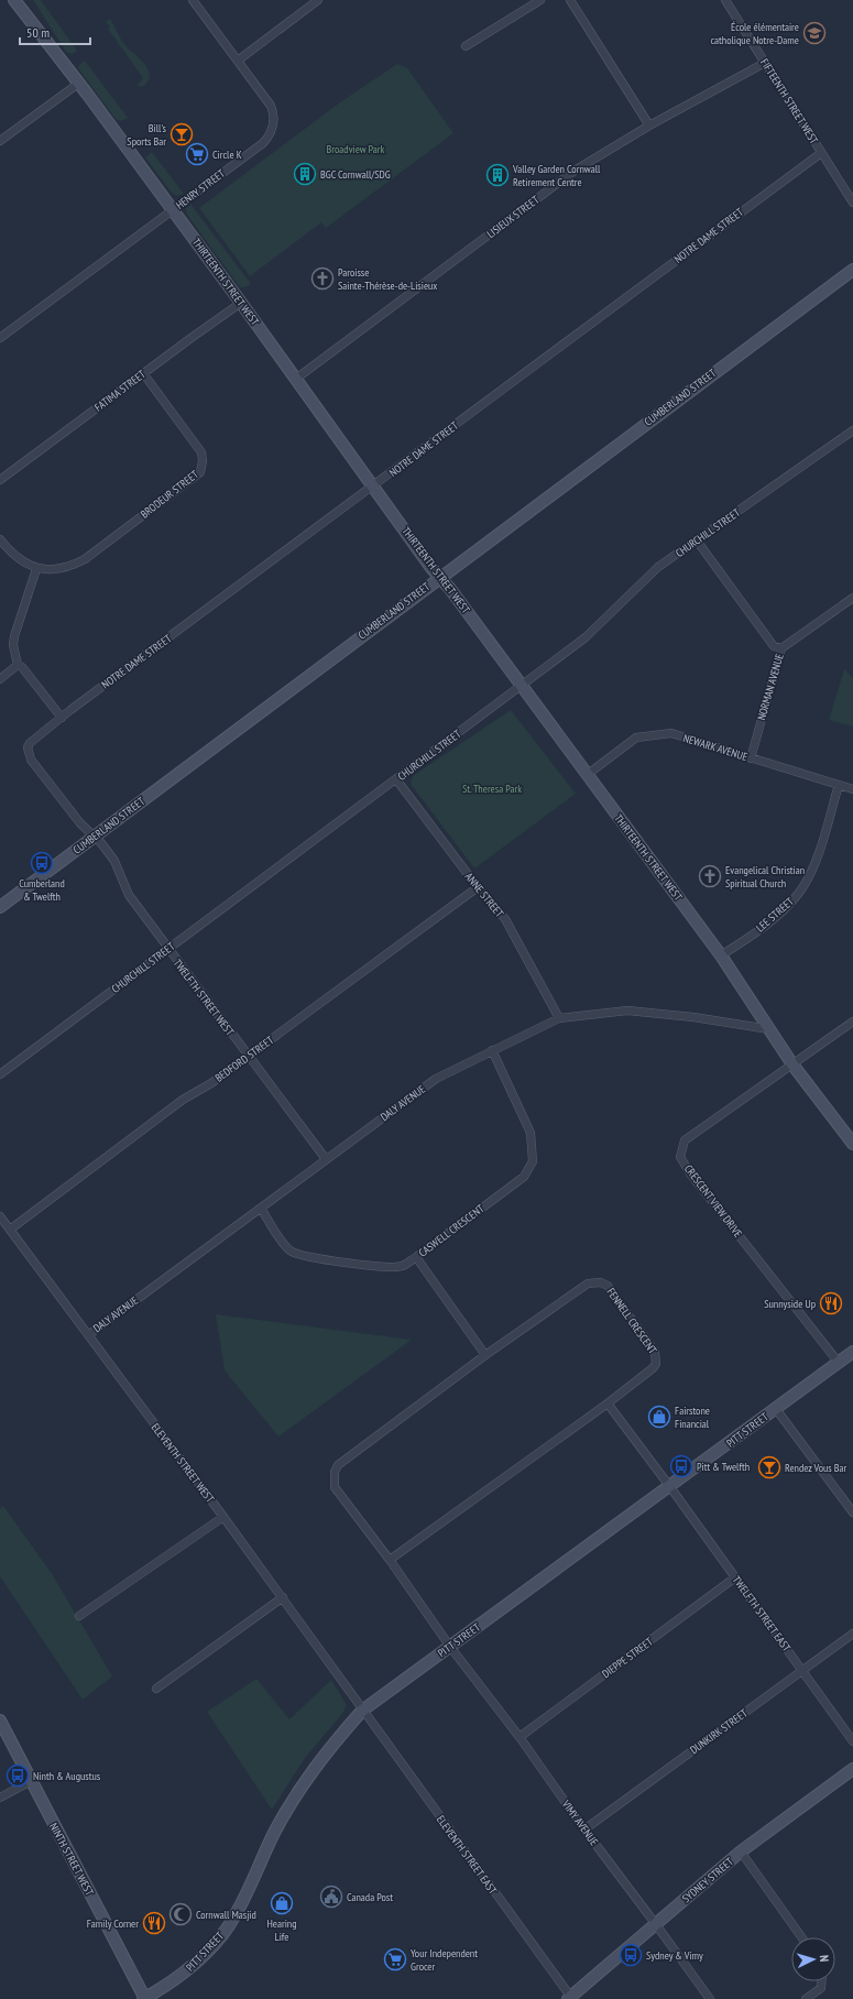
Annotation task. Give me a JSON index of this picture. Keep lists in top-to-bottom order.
{
  "streets": {
    "street": [
      "FIFTEENTH STREET WEST",
      "HENRY STREET",
      "LISIEUX STREET",
      "NOTRE DAME STREET",
      "THIRTEENTH STREET WEST",
      "FATIMA STREET",
      "CUMBERLAND STREET",
      "BRODEUR STREET",
      "CHURCHILL STREET",
      "NORMAN AVENUE",
      "NEWARK AVENUE",
      "ANNE STREET",
      "LEE STREET",
      "TWELFTH STREET WEST",
      "BEDFORD STREET",
      "DALY AVENUE",
      "CRESCENT VIEW DRIVE",
      "CASWELL CRESCENT",
      "FENNELL CRESCENT",
      "PITT STREET",
      "ELEVENTH STREET WEST",
      "TWELFTH STREET EAST",
      "DIEPPE STREET",
      "DUNKIRK STREET",
      "VIMY AVENUE",
      "ELEVENTH STREET EAST",
      "NINTH STREET WEST",
      "SYDNEY STREET"
    ]
  },
  "crossings": [
    ["FIFTEENTH STREET WEST", "LISIEUX STREET"],
    ["FIFTEENTH STREET WEST", "NOTRE DAME STREET"],
    ["HENRY STREET", "THIRTEENTH STREET WEST"],
    ["LISIEUX STREET", "THIRTEENTH STREET WEST"],
    ["NOTRE DAME STREET", "THIRTEENTH STREET WEST"],
    ["NOTRE DAME STREET", "TWELFTH STREET WEST"],
    ["THIRTEENTH STREET WEST", "FATIMA STREET"],
    ["THIRTEENTH STREET WEST", "CUMBERLAND STREET"],
    ["THIRTEENTH STREET WEST", "CHURCHILL STREET"],
    ["THIRTEENTH STREET WEST", "NEWARK AVENUE"],
    ["THIRTEENTH STREET WEST", "LEE STREET"],
    ["THIRTEENTH STREET WEST", "DALY AVENUE"],
    ["THIRTEENTH STREET WEST", "CRESCENT VIEW DRIVE"],
    ["FATIMA STREET", "BRODEUR STREET"],
    ["CUMBERLAND STREET", "TWELFTH STREET WEST"],
    ["CHURCHILL STREET", "ANNE STREET"],
    ["CHURCHILL STREET", "TWELFTH STREET WEST"],
    ["NORMAN AVENUE", "NEWARK AVENUE"],
    ["NEWARK AVENUE", "LEE STREET"],
    ["ANNE STREET", "BEDFORD STREET"],
    ["ANNE STREET", "DALY AVENUE"],
    ["TWELFTH STREET WEST", "BEDFORD STREET"],
    ["TWELFTH STREET WEST", "DALY AVENUE"],
    ["BEDFORD STREET", "ELEVENTH STREET WEST"],
    ["DALY AVENUE", "CASWELL CRESCENT"],
    ["DALY AVENUE", "ELEVENTH STREET WEST"],
    ["CRESCENT VIEW DRIVE", "PITT STREET"],
    ["FENNELL CRESCENT", "PITT STREET"],
    ["FENNELL CRESCENT", "VIMY AVENUE"],
    ["PITT STREET", "ELEVENTH STREET WEST"],
    ["PITT STREET", "TWELFTH STREET EAST"],
    ["PITT STREET", "VIMY AVENUE"],
    ["PITT STREET", "ELEVENTH STREET EAST"],
    ["PITT STREET", "NINTH STREET WEST"],
    ["ELEVENTH STREET WEST", "ELEVENTH STREET EAST"],
    ["TWELFTH STREET EAST", "DIEPPE STREET"],
    ["TWELFTH STREET EAST", "DUNKIRK STREET"],
    ["DIEPPE STREET", "VIMY AVENUE"],
    ["DUNKIRK STREET", "VIMY AVENUE"],
    ["VIMY AVENUE", "SYDNEY STREET"],
    ["ELEVENTH STREET EAST", "SYDNEY STREET"]
  ],
  "parks": ["Broadview Park", "St. Theresa Park"],
  "places": {
    "school or university": ["École élémentaire catholique Notre-Dame"],
    "bar": ["Bill's Sports Bar", "Rendez Vous Bar"],
    "supermarket": ["Circle K", "Your Independent Grocer"],
    "building": ["BGC Cornwall/SDG", "Valley Garden Cornwall Retirement Centre"],
    "church": ["Paroisse Sainte-Thérèse-de-Lisieux", "Evangelical Christian Spiritual Church"],
    "bus stop": [
      "Cumberland & Twelfth",
      "Pitt & Twelfth",
      "Ninth & Augustus",
      "Sydney & Vimy"
    ],
    "restaurant": ["Sunnyside Up", "Family Corner"],
    "shop": ["Fairstone Financial", "Hearing Life"],
    "public building": ["Canada Post"],
    "mosque": ["Cornwall Masjid"]
  },
  "scale_bar": "50 m",
  "north": "right"
}
